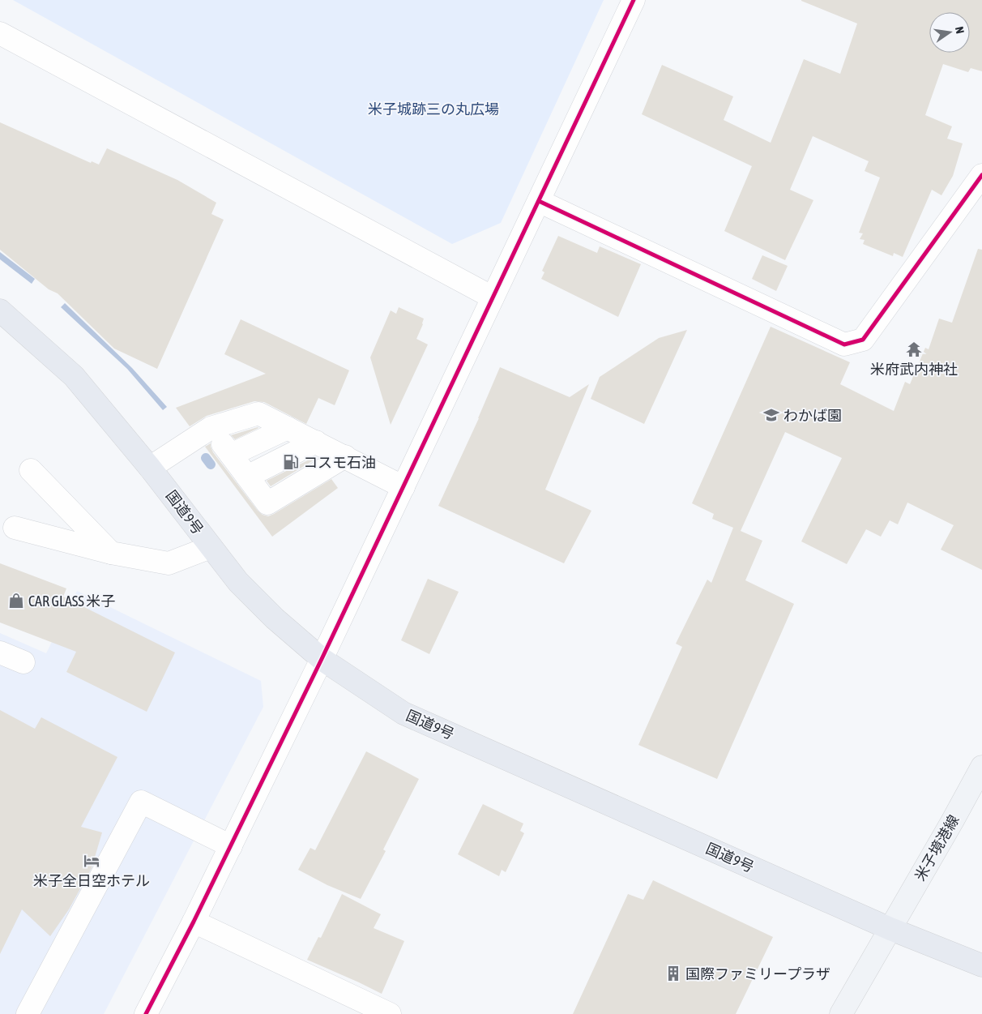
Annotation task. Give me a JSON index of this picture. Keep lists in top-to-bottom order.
{
  "streets": {
    "highway": ["国道9号"],
    "main road": ["米子境港線"]
  },
  "crossings": [
    ["国道9号", "米子境港線"]
  ],
  "parks": ["米子城跡三の丸広場"],
  "places": {
    "temple": ["米府武内神社"],
    "school or university": ["わかば園"],
    "fuel station": ["コスモ石油"],
    "shop": ["CAR GLASS 米子"],
    "hotel": ["米子全日空ホテル"],
    "building": ["国際ファミリープラザ"]
  },
  "north": "right"
}
